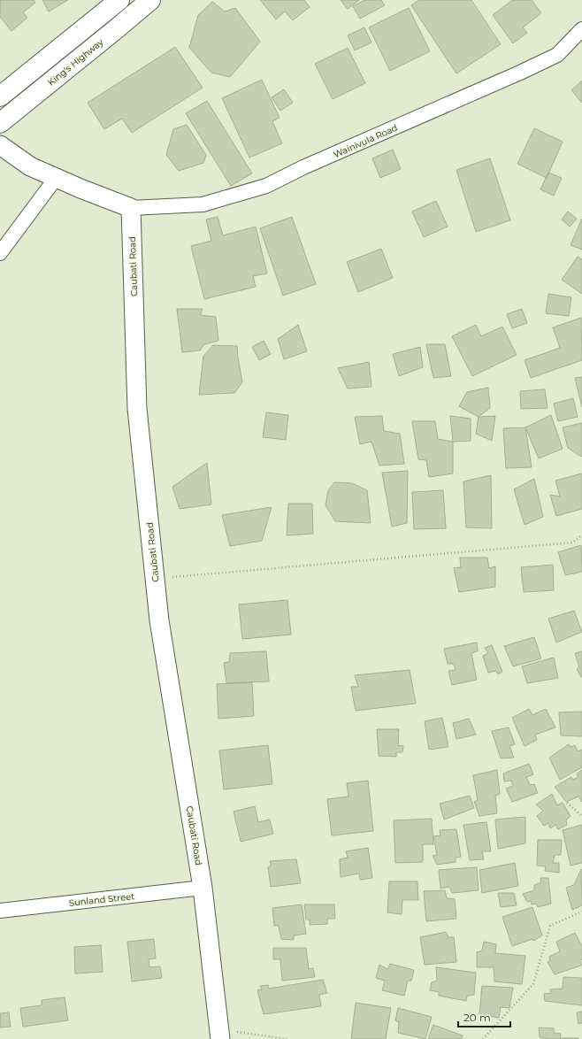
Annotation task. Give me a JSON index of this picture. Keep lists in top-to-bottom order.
{
  "streets": {
    "highway": ["King's Highway"],
    "street": ["Wainivula Road", "Caubati Road", "Sunland Street"]
  },
  "crossings": [
    ["Wainivula Road", "Caubati Road"],
    ["Caubati Road", "Sunland Street"]
  ],
  "scale_bar": "20 m"
}
